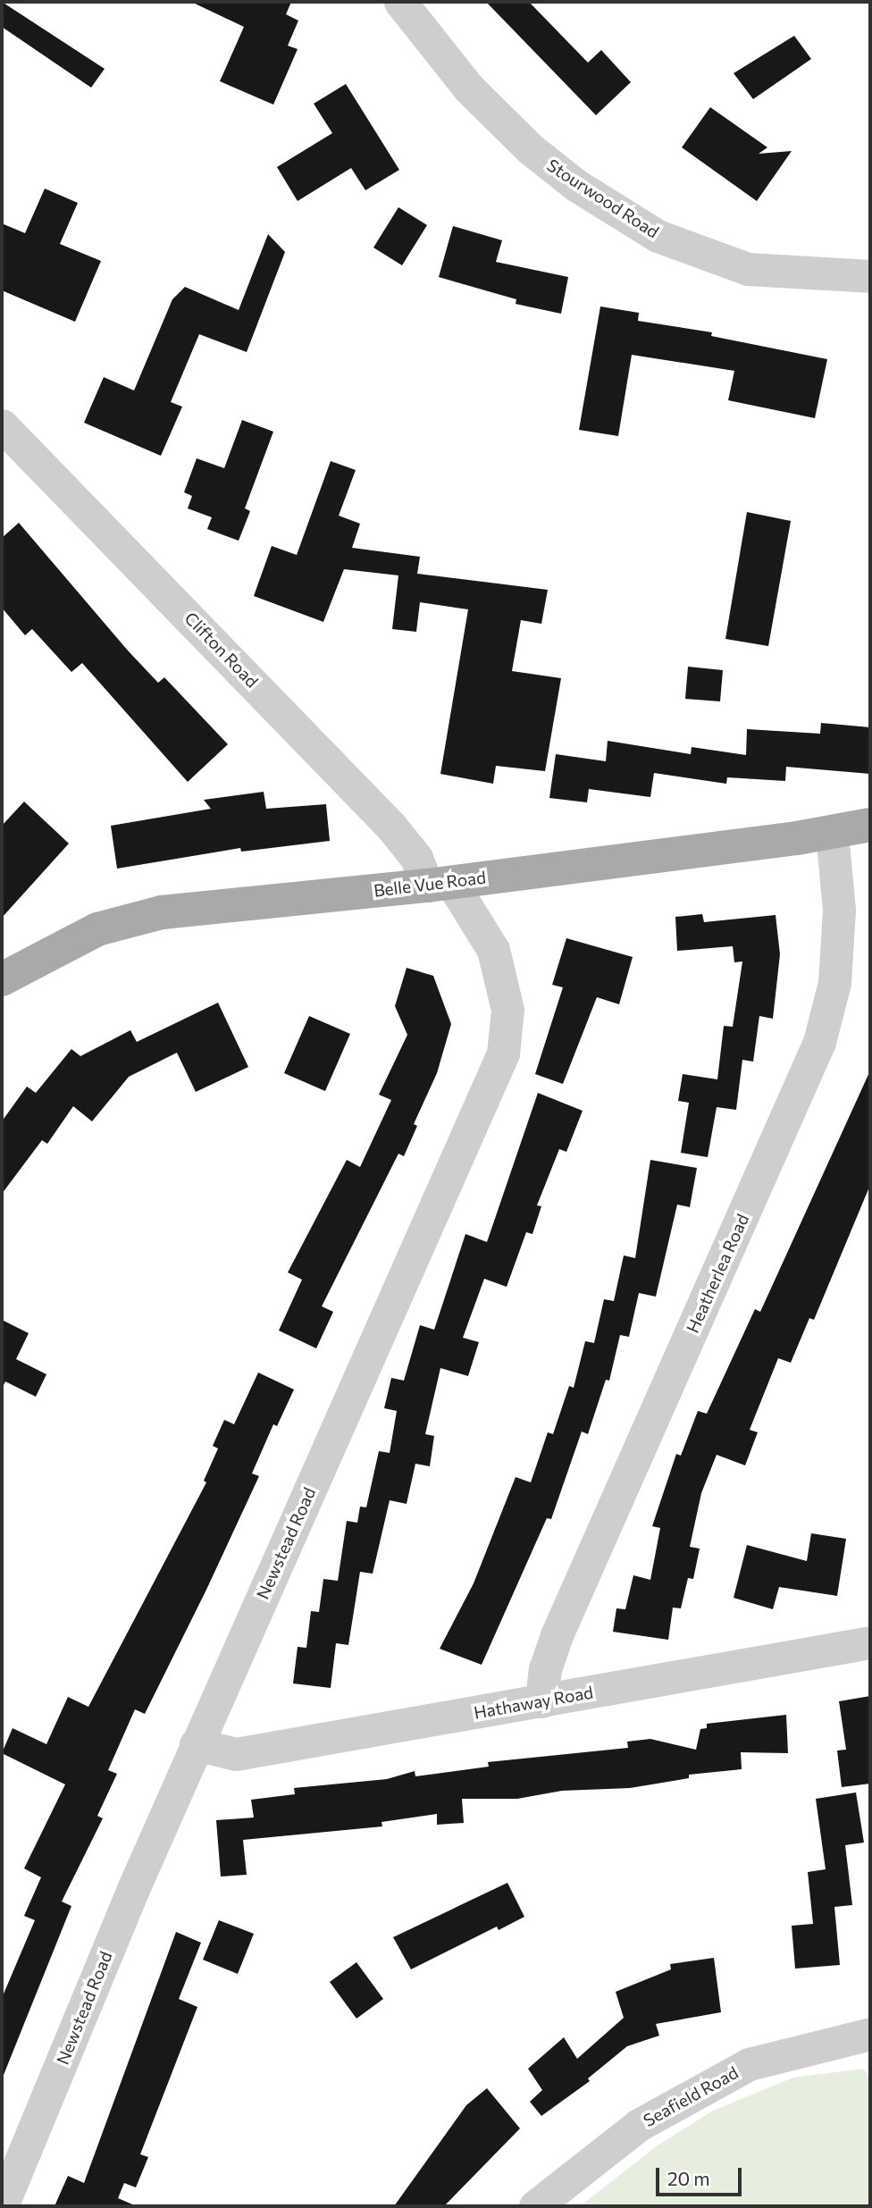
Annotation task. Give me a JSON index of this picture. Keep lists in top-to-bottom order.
{
  "streets": {
    "main road": ["Belle Vue Road"],
    "street": [
      "Stourwood Road",
      "Clifton Road",
      "Heatherlea Road",
      "Newstead Road",
      "Hathaway Road",
      "Seafield Road"
    ]
  },
  "crossings": [
    ["Clifton Road", "Belle Vue Road"],
    ["Clifton Road", "Newstead Road"],
    ["Belle Vue Road", "Heatherlea Road"],
    ["Belle Vue Road", "Newstead Road"],
    ["Heatherlea Road", "Hathaway Road"],
    ["Newstead Road", "Hathaway Road"]
  ],
  "scale_bar": "20 m"
}
